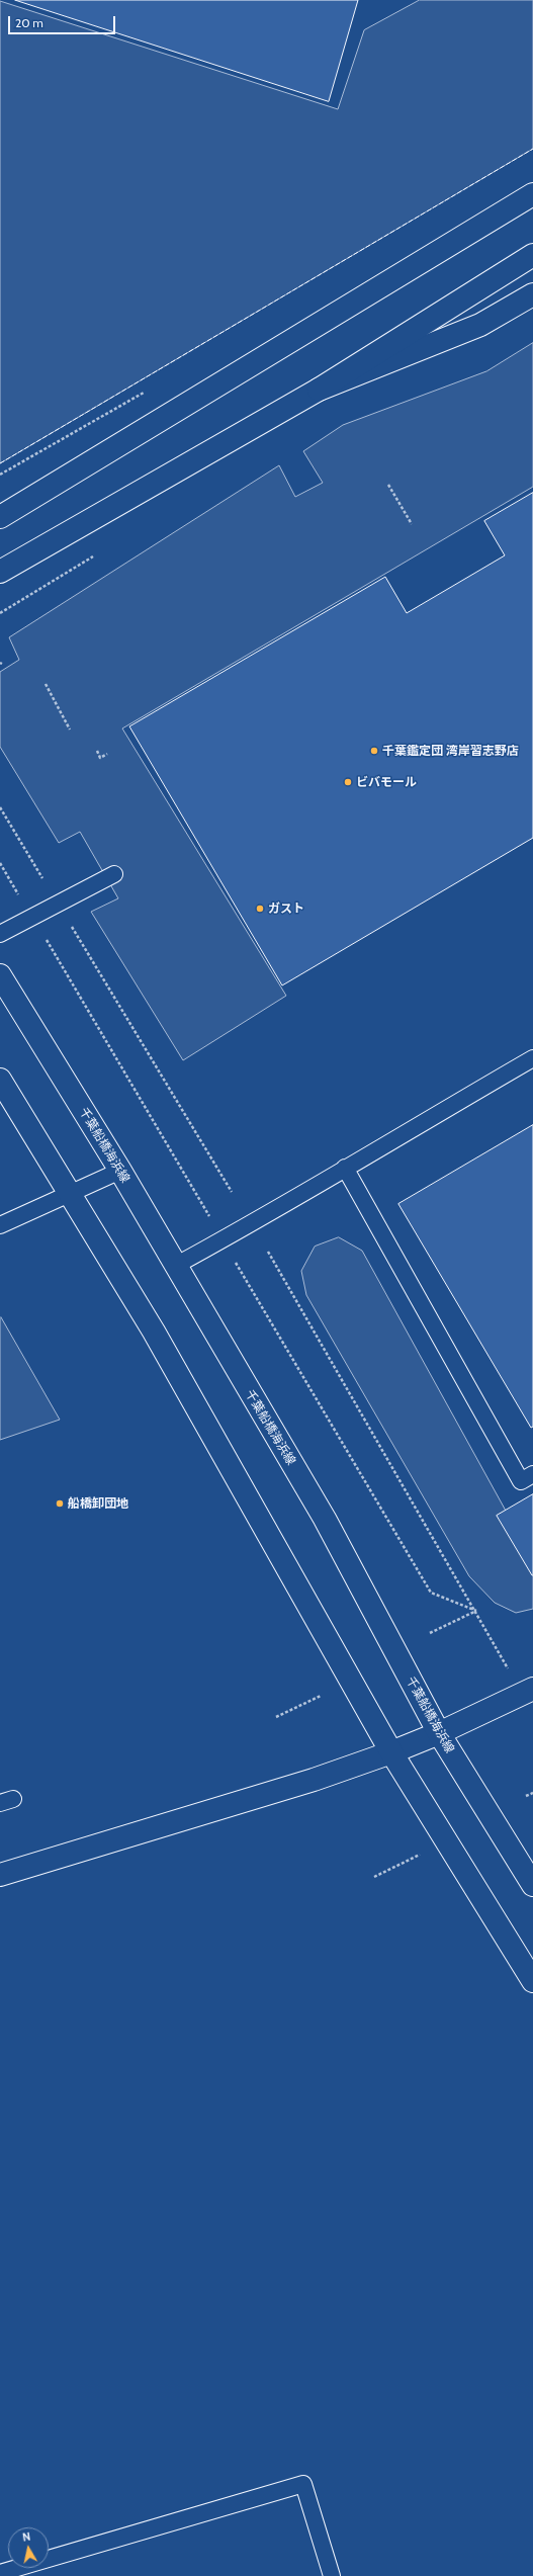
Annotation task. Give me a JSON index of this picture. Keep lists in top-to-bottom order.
{
  "streets": {
    "main road": ["千葉船橋海浜線"]
  },
  "places": [
    "千葉鑑定団 湾岸習志野店",
    "ビバモール",
    "ガスト",
    "船橋卸団地"
  ],
  "scale_bar": "20 m",
  "north": "top"
}
